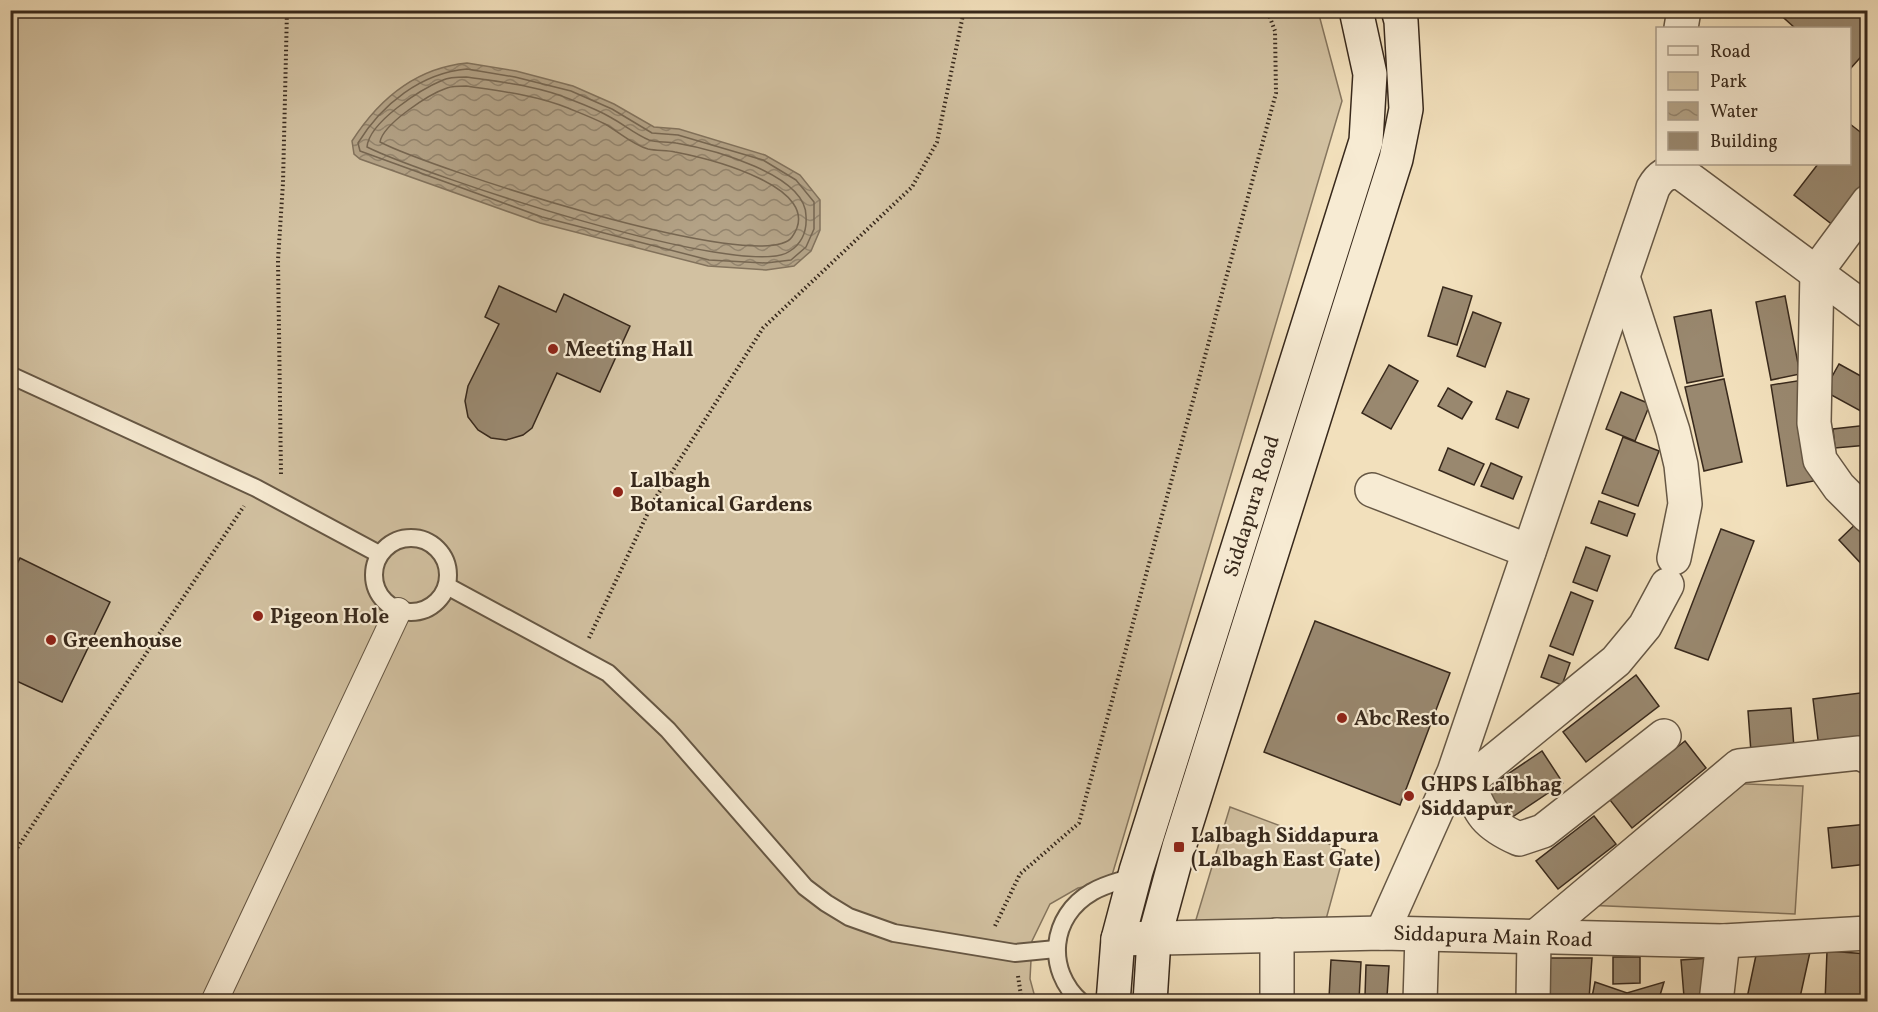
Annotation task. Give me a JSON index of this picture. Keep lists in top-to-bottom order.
{
  "streets": {
    "street": ["Siddapura Road", "Siddapura Main Road"]
  },
  "crossings": [
    ["Siddapura Road", "Siddapura Main Road"]
  ],
  "places": {
    "other": [
      "Meeting Hall",
      "Lalbagh Botanical Gardens",
      "Pigeon Hole",
      "Greenhouse",
      "Abc Resto",
      "GHPS Lalbhag Siddapur"
    ],
    "transit": ["Lalbagh Siddapura (Lalbagh East Gate)"]
  },
  "legend": [
    "Road",
    "Park",
    "Water",
    "Building"
  ]
}
